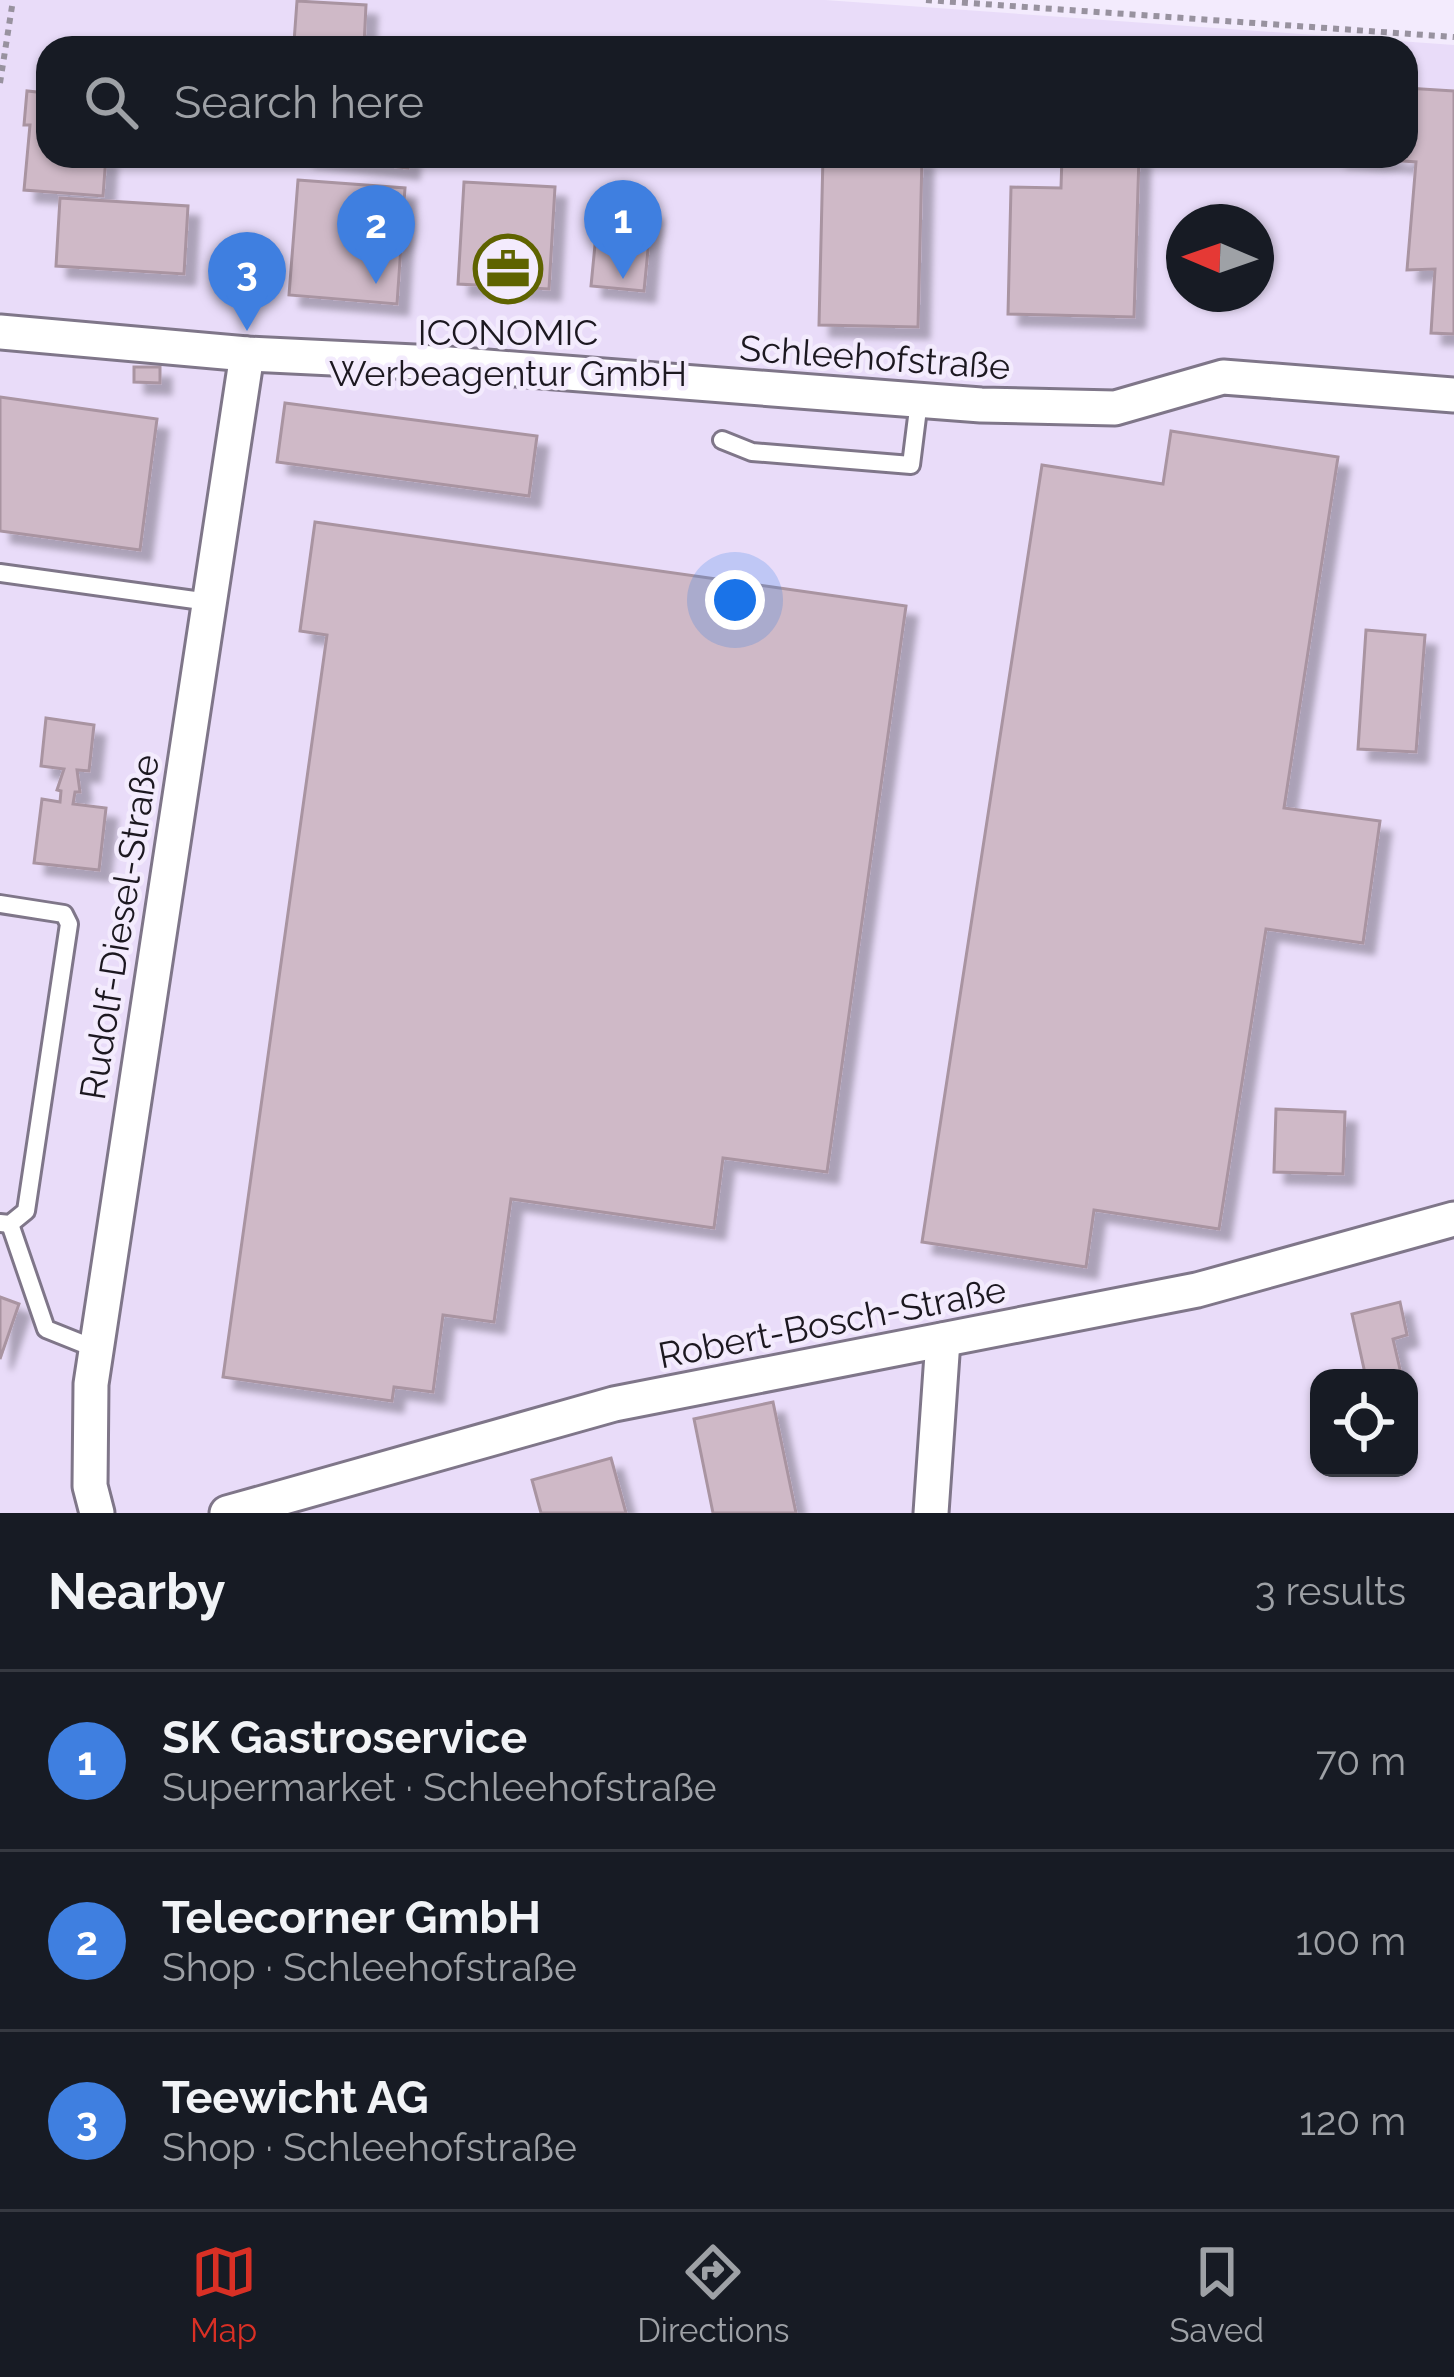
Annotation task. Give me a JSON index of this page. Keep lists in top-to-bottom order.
{
  "streets": {
    "street": ["Schleehofstraße", "Rudolf-Diesel-Straße", "Robert-Bosch-Straße"]
  },
  "crossings": [
    ["Schleehofstraße", "Rudolf-Diesel-Straße"]
  ],
  "places": {
    "office": ["ICONOMIC Werbeagentur GmbH"]
  },
  "north": "left",
  "page": {
    "search": "Search here",
    "pins": ["1", "2", "3"],
    "heading": ["Nearby", "3 results"],
    "list": [
      {
        "mark": "1",
        "name": "SK Gastroservice",
        "note": "Supermarket · Schleehofstraße",
        "value": "70 m"
      },
      {
        "mark": "2",
        "name": "Telecorner GmbH",
        "note": "Shop · Schleehofstraße",
        "value": "100 m"
      },
      {
        "mark": "3",
        "name": "Teewicht AG",
        "note": "Shop · Schleehofstraße",
        "value": "120 m"
      }
    ],
    "nav": ["Map", "Directions", "Saved"]
  }
}
